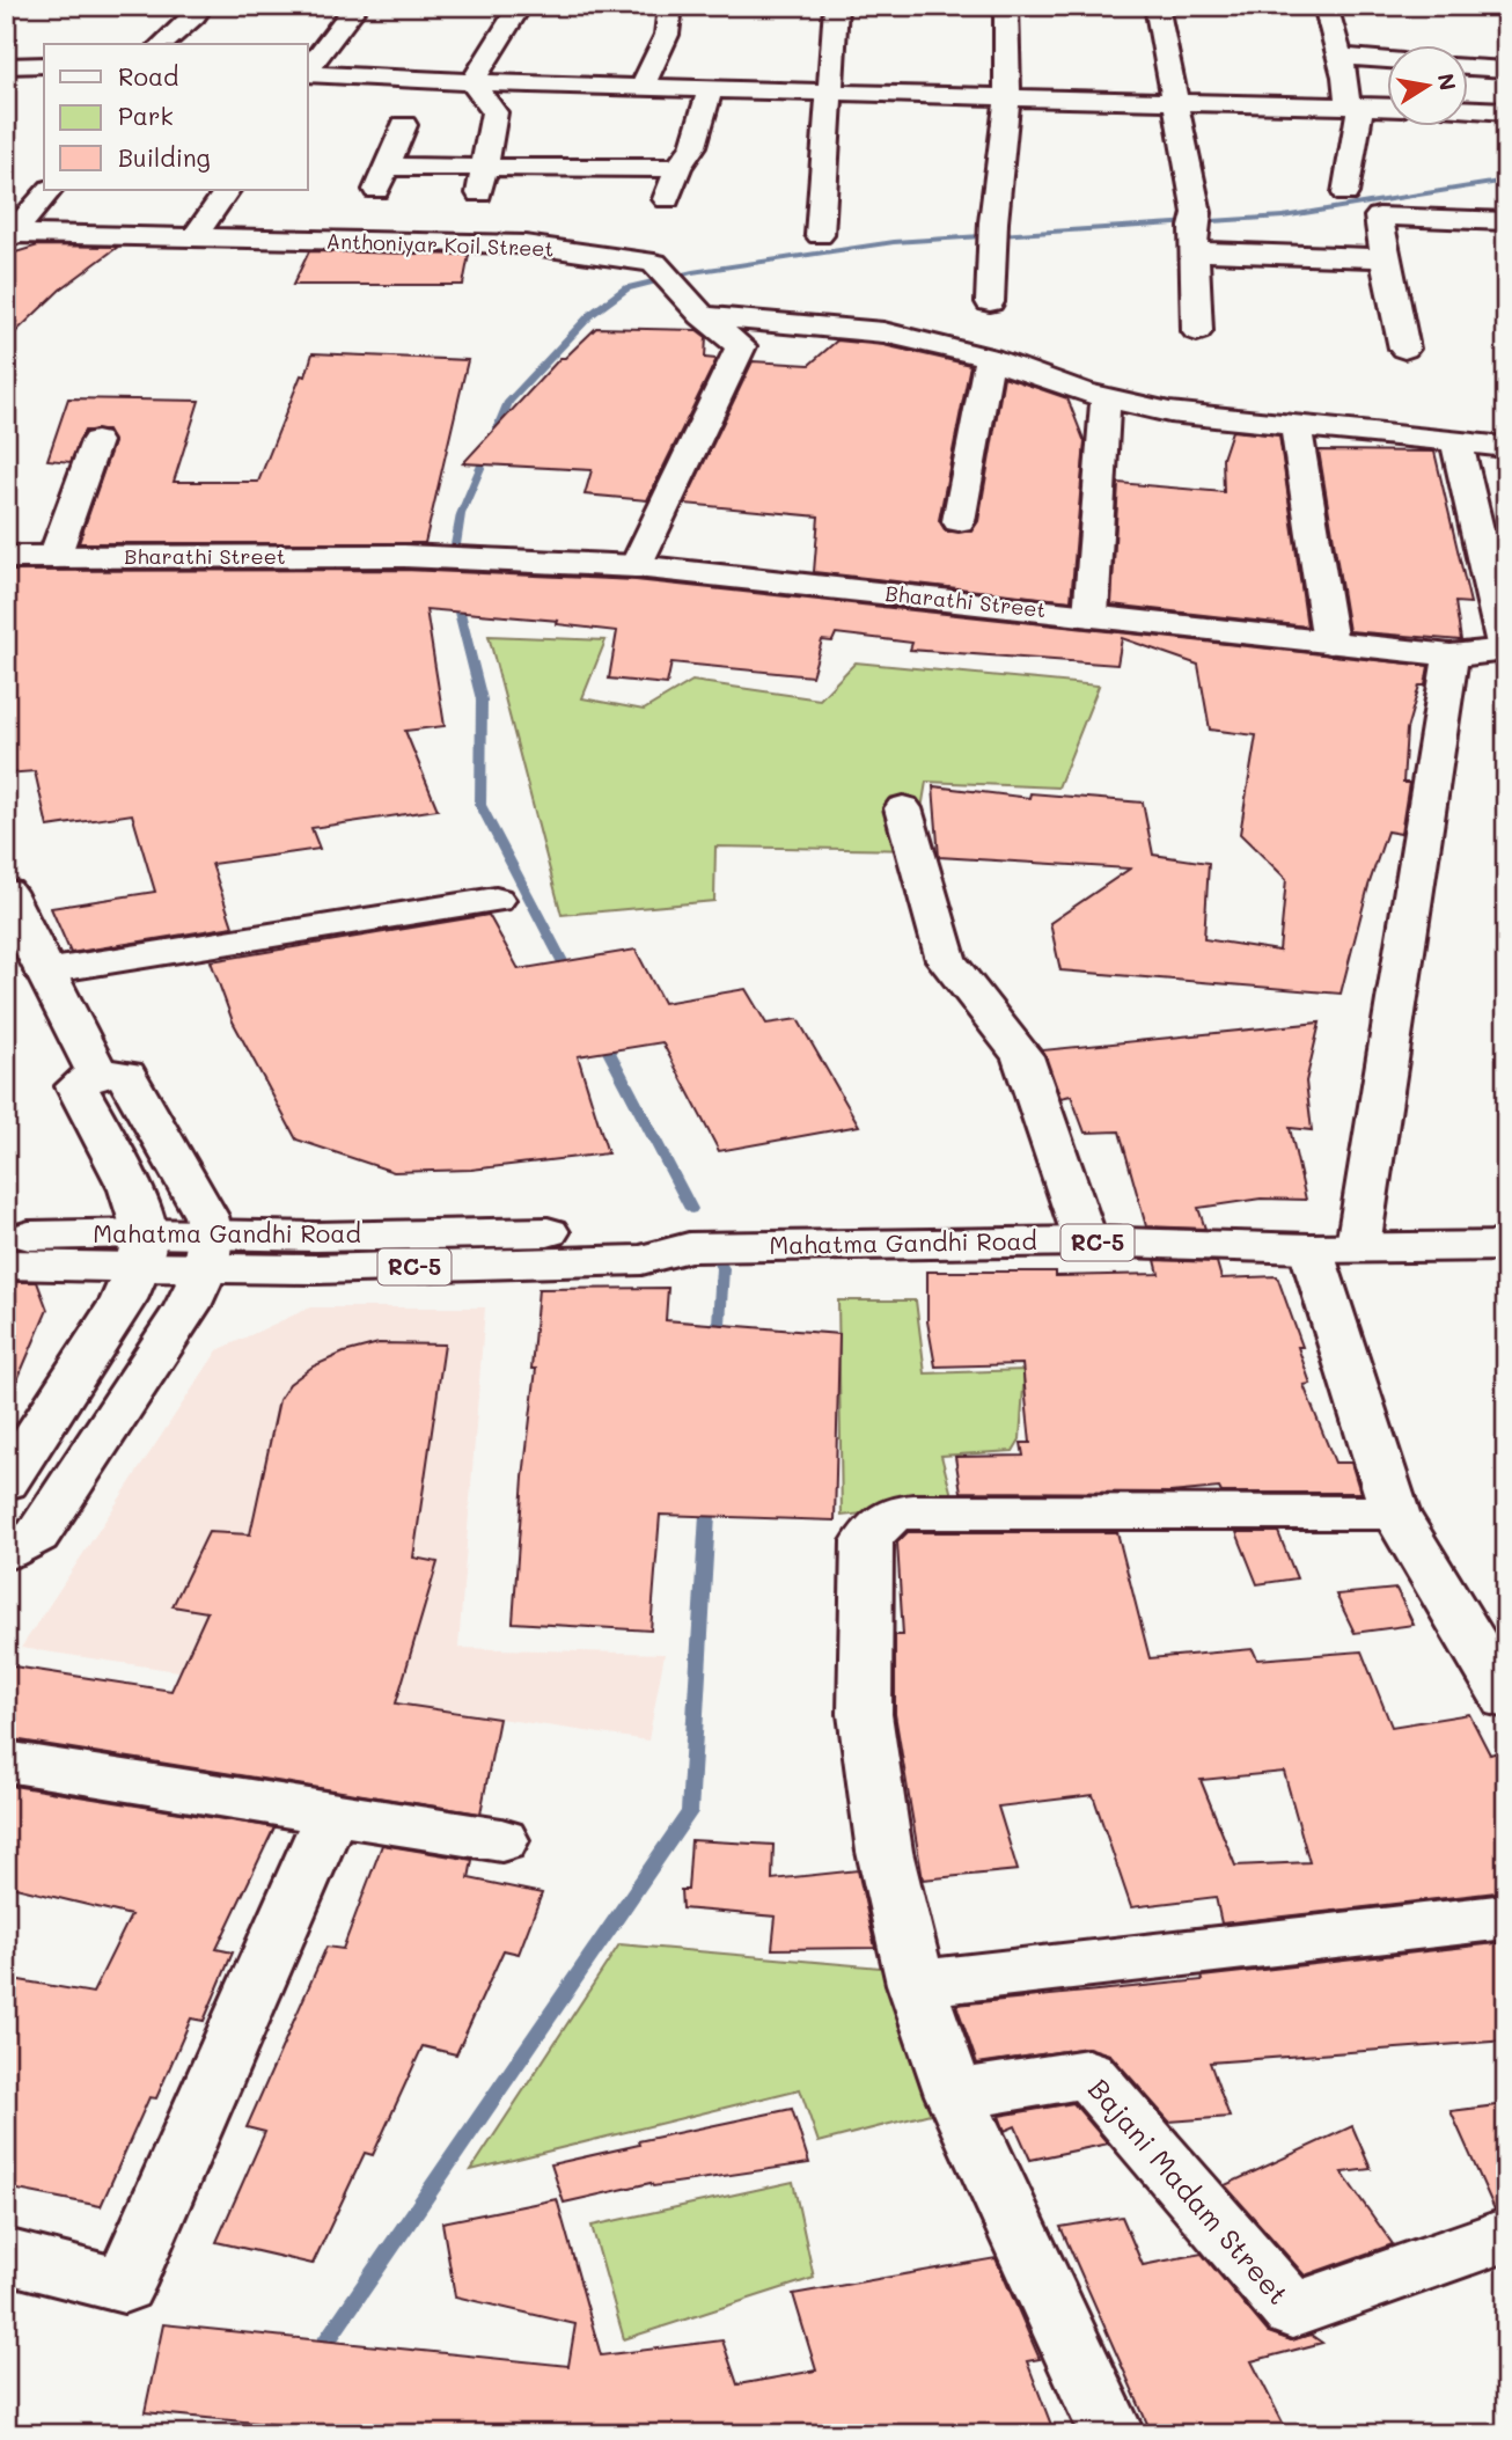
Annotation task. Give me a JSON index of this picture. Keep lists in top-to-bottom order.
{
  "streets": {
    "street": [
      "Anthoniyar Koil Street",
      "Bharathi Street",
      "Mahatma Gandhi Road",
      "RC-5",
      "Bajani Madam Street"
    ]
  },
  "crossings": [
    ["Anthoniyar Koil Street", "Bharathi Street"]
  ],
  "legend": ["Road", "Park", "Building"],
  "north": "right"
}
